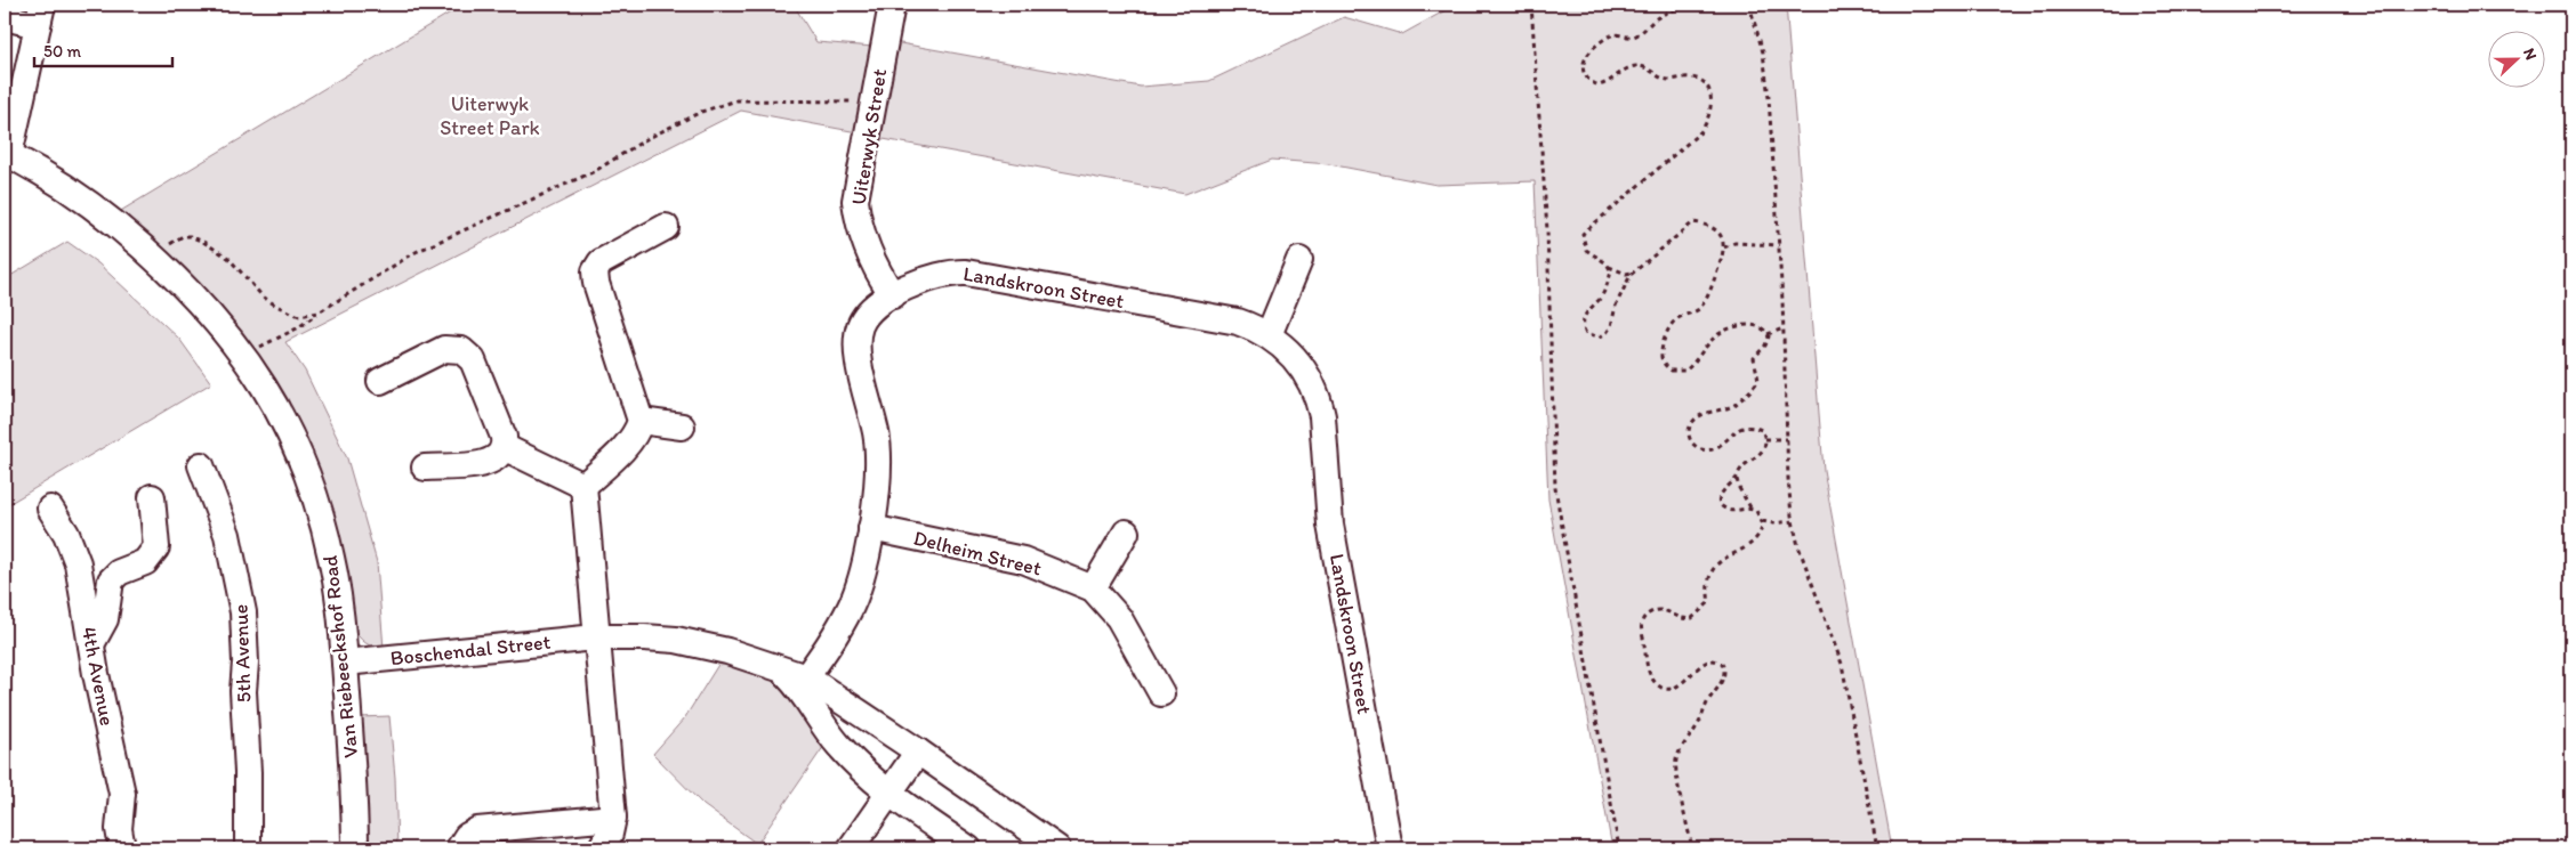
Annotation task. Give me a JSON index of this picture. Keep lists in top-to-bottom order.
{
  "streets": {
    "street": [
      "Uiterwyk Street",
      "Landskroon Street",
      "Delheim Street",
      "Boschendal Street",
      "5th Avenue",
      "Van Riebeeckshof Road",
      "4th Avenue"
    ]
  },
  "crossings": [
    ["Uiterwyk Street", "Landskroon Street"],
    ["Landskroon Street", "Delheim Street"],
    ["Landskroon Street", "Boschendal Street"],
    ["Boschendal Street", "Van Riebeeckshof Road"]
  ],
  "parks": ["Uiterwyk Street Park"],
  "scale_bar": "50 m",
  "north": "right"
}
